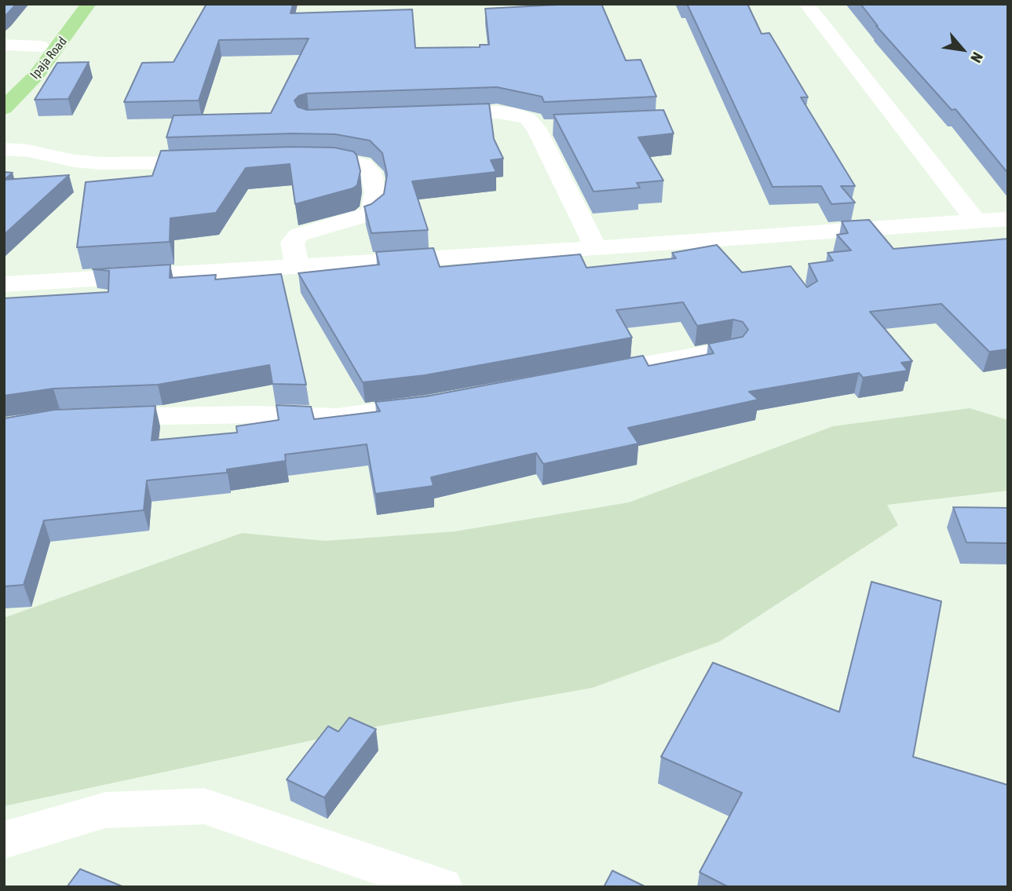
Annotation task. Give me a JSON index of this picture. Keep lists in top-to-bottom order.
{
  "streets": {
    "main road": ["Ipaja Road"]
  },
  "north": "bottom right"
}
